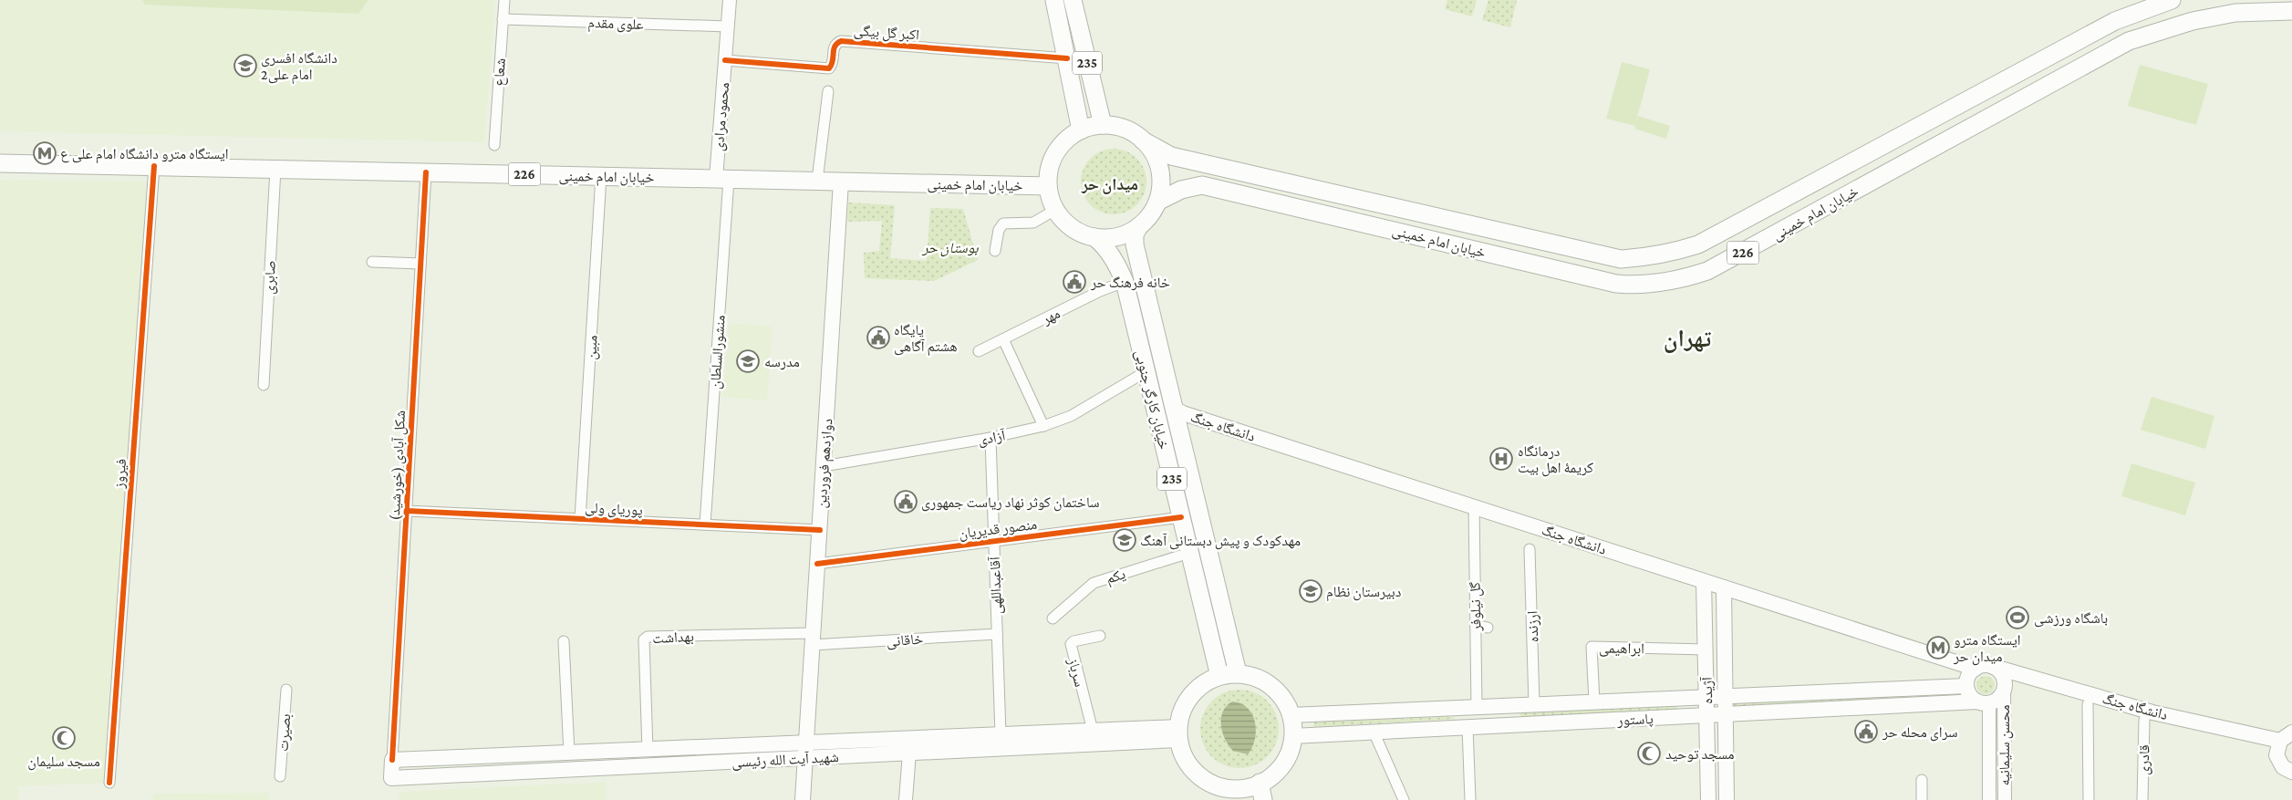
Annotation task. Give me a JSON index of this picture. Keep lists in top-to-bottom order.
{
  "streets": {
    "main road": [
      "235",
      "226",
      "خیابان امام خمینی",
      "خیابان کارگر جنوبی",
      "دانشگاه جنگ",
      "دوازدهم فروردین",
      "آژیده",
      "پاستور",
      "شهید آیت الله رئیسی"
    ],
    "street": [
      "علوی مقدم",
      "اکبر گل بیگی",
      "شعاع",
      "محمود مرادی",
      "صابری",
      "مهر",
      "مبین",
      "منشورالسلطان",
      "آزادی",
      "شکل آبادی (خورشید)",
      "فیروز",
      "پوریای ولی",
      "منصور قدیریان",
      "یکم",
      "آقاعبداللهی",
      "گل نیلوفر",
      "ارزنده",
      "بهداشت",
      "خاقانی",
      "ابراهیمی",
      "سرباز",
      "بصیرت",
      "محسن سلیمانیه",
      "قادری"
    ]
  },
  "crossings": [
    ["علوی مقدم", "شعاع"],
    ["علوی مقدم", "محمود مرادی"],
    ["اکبر گل بیگی", "235"],
    ["اکبر گل بیگی", "محمود مرادی"],
    ["235", "خیابان امام خمینی"],
    ["235", "خیابان کارگر جنوبی"],
    ["محمود مرادی", "خیابان امام خمینی"],
    ["محمود مرادی", "منشورالسلطان"],
    ["خیابان امام خمینی", "صابری"],
    ["خیابان امام خمینی", "مبین"],
    ["خیابان امام خمینی", "منشورالسلطان"],
    ["خیابان امام خمینی", "خیابان کارگر جنوبی"],
    ["خیابان امام خمینی", "دوازدهم فروردین"],
    ["خیابان امام خمینی", "شکل آبادی (خورشید)"],
    ["خیابان امام خمینی", "فیروز"],
    ["مهر", "خیابان کارگر جنوبی"],
    ["مبین", "پوریای ولی"],
    ["منشورالسلطان", "پوریای ولی"],
    ["خیابان کارگر جنوبی", "دانشگاه جنگ"],
    ["خیابان کارگر جنوبی", "آزادی"],
    ["خیابان کارگر جنوبی", "منصور قدیریان"],
    ["خیابان کارگر جنوبی", "یکم"],
    ["خیابان کارگر جنوبی", "پاستور"],
    ["خیابان کارگر جنوبی", "شهید آیت الله رئیسی"],
    ["دانشگاه جنگ", "گل نیلوفر"],
    ["دانشگاه جنگ", "آژیده"],
    ["دانشگاه جنگ", "پاستور"],
    ["دانشگاه جنگ", "محسن سلیمانیه"],
    ["دانشگاه جنگ", "قادری"],
    ["آزادی", "دوازدهم فروردین"],
    ["آزادی", "آقاعبداللهی"],
    ["دوازدهم فروردین", "پوریای ولی"],
    ["دوازدهم فروردین", "منصور قدیریان"],
    ["دوازدهم فروردین", "بهداشت"],
    ["دوازدهم فروردین", "خاقانی"],
    ["دوازدهم فروردین", "شهید آیت الله رئیسی"],
    ["شکل آبادی (خورشید)", "پوریای ولی"],
    ["شکل آبادی (خورشید)", "شهید آیت الله رئیسی"],
    ["منصور قدیریان", "آقاعبداللهی"],
    ["آقاعبداللهی", "خاقانی"],
    ["آقاعبداللهی", "شهید آیت الله رئیسی"],
    ["گل نیلوفر", "پاستور"],
    ["ارزنده", "پاستور"],
    ["بهداشت", "خاقانی"],
    ["بهداشت", "شهید آیت الله رئیسی"],
    ["ابراهیمی", "آژیده"],
    ["ابراهیمی", "پاستور"],
    ["سرباز", "شهید آیت الله رئیسی"],
    ["آژیده", "پاستور"],
    ["پاستور", "محسن سلیمانیه"],
    ["پاستور", "شهید آیت الله رئیسی"]
  ],
  "districts": ["میدان حر", "تهران"],
  "parks": ["بوستان حر"],
  "places": {
    "school or university": [
      "دانشگاه افسری امام علی2",
      "مدرسه",
      "مهدکودک و پیش دبستانی آهنگ",
      "دبیرستان نظام"
    ],
    "metro station": ["ایستگاه مترو دانشگاه امام علی ع", "ایستگاه مترو میدان حر"],
    "public building": [
      "خانه فرهنگ حر",
      "پایگاه هشتم آگاهی",
      "ساختمان کوثر نهاد ریاست جمهوری",
      "سرای محله حر"
    ],
    "hospital": ["درمانگاه کریمهٔ اهل بیت"],
    "sports": ["باشگاه ورزشی"],
    "mosque": ["مسجد سلیمان", "مسجد توحید"]
  }
}
